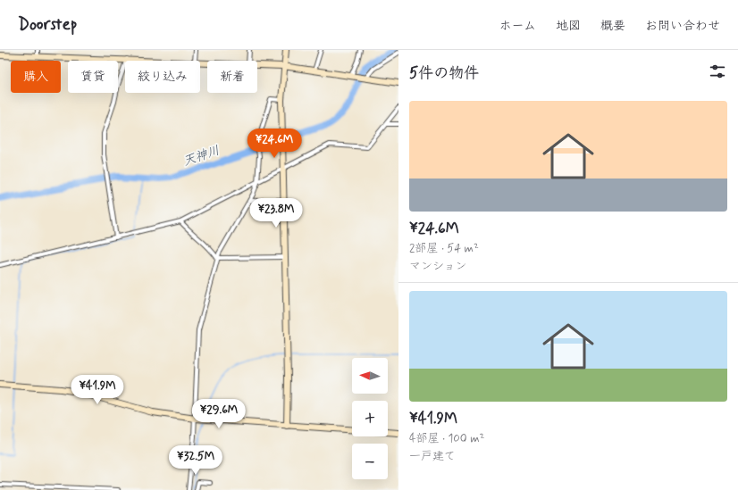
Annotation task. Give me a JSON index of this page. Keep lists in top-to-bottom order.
{
  "water": ["天神川"],
  "north": "left",
  "page": {
    "header": "Doorstep",
    "nav": [
      "ホーム",
      "地図",
      "概要",
      "お問い合わせ"
    ],
    "heading": "5件の物件",
    "chip": [
      "購入",
      "賃貸",
      "絞り込み",
      "新着"
    ],
    "list": [
      {
        "name": "¥24.6M",
        "note": "2部屋 · 54 m² · マンション"
      },
      {
        "name": "¥41.9M",
        "note": "4部屋 · 100 m² · 一戸建て"
      }
    ],
    "price": [
      "¥24.6M",
      "¥23.8M",
      "¥41.9M",
      "¥29.6M",
      "¥32.5M"
    ],
    "map_buttons": ["+", "−"]
  }
}
